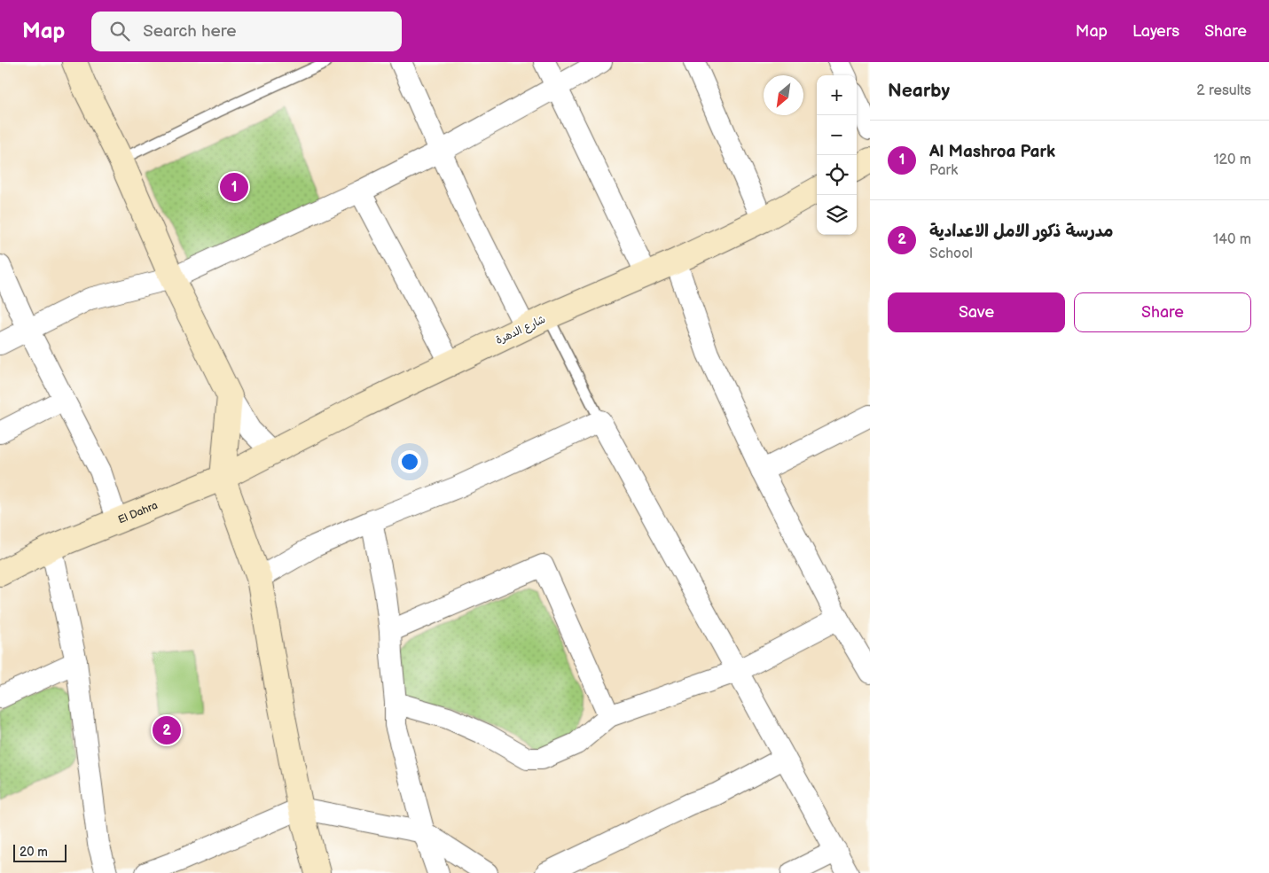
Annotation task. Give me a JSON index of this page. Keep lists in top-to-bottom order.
{
  "streets": {
    "street": ["شارع الدهرة", "El Dahra"]
  },
  "crossings": [
    ["شارع الدهرة", "El Dahra"]
  ],
  "scale_bar": "20 m",
  "north": "bottom left",
  "page": {
    "header": "Map",
    "search": "Search here",
    "nav": ["Map", "Layers", "Share"],
    "heading": ["Nearby", "2 results"],
    "map_buttons": ["+", "−"],
    "list": [
      {
        "mark": "1",
        "name": "Al Mashroa Park",
        "note": "Park",
        "value": "120 m"
      },
      {
        "mark": "2",
        "name": "مدرسة ذكور الامل الاعدادية",
        "note": "School",
        "value": "140 m"
      }
    ],
    "pins": ["1", "2"],
    "buttons": ["Save", "Share"],
    "scale": "20 m"
  }
}
